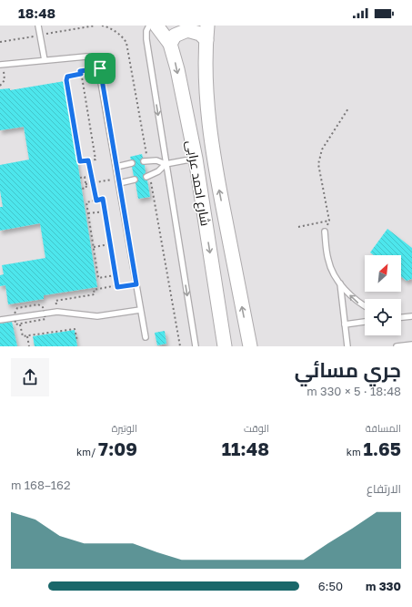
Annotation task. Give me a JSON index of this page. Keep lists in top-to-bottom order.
{
  "streets": {
    "main road": ["شارع احمد عرابى"]
  },
  "north": "top right",
  "page": {
    "status": "18:48",
    "heading": ["جري مسائي", "18:48 · 5 × 330 m"],
    "stats": [
      ["المسافة", "1.65 km"],
      ["الوقت", "11:48"],
      ["الوتيرة", "7:09 /km"]
    ],
    "chart": ["الارتفاع", "162–168 m"],
    "list": [
      {
        "name": "330 m",
        "note": "6:50"
      }
    ]
  }
}
